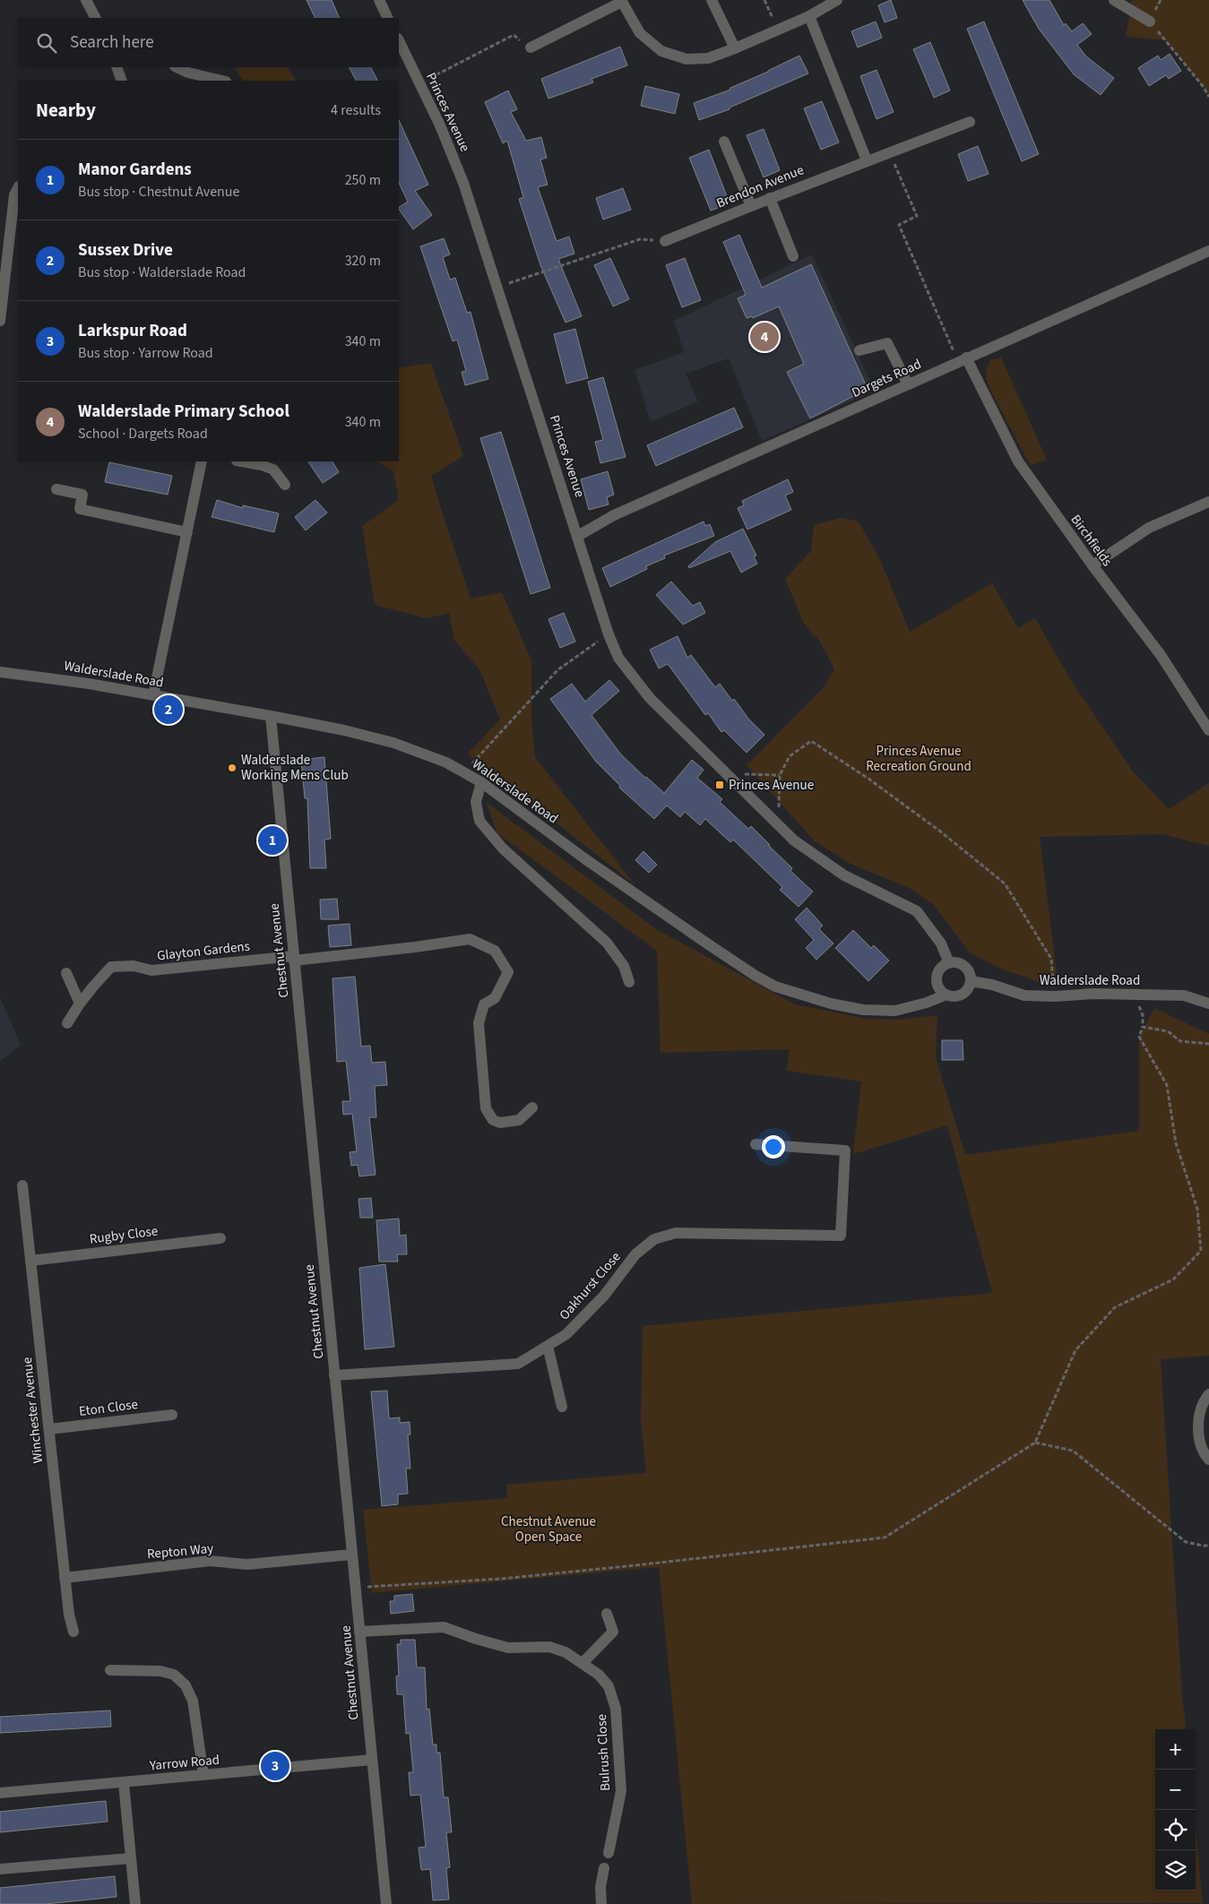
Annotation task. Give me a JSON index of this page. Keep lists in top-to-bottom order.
{
  "streets": {
    "street": [
      "Princes Avenue",
      "Brendon Avenue",
      "Dargets Road",
      "Birchfields",
      "Walderslade Road",
      "Glayton Gardens",
      "Chestnut Avenue",
      "Rugby Close",
      "Oakhurst Close",
      "Eton Close",
      "Winchester Avenue",
      "Repton Way",
      "Bulrush Close",
      "Yarrow Road"
    ]
  },
  "crossings": [
    ["Princes Avenue", "Dargets Road"],
    ["Princes Avenue", "Walderslade Road"],
    ["Dargets Road", "Birchfields"],
    ["Walderslade Road", "Chestnut Avenue"],
    ["Glayton Gardens", "Chestnut Avenue"],
    ["Chestnut Avenue", "Oakhurst Close"],
    ["Chestnut Avenue", "Repton Way"],
    ["Chestnut Avenue", "Bulrush Close"],
    ["Chestnut Avenue", "Yarrow Road"],
    ["Rugby Close", "Winchester Avenue"],
    ["Eton Close", "Winchester Avenue"],
    ["Winchester Avenue", "Repton Way"]
  ],
  "parks": ["Princes Avenue Recreation Ground", "Chestnut Avenue Open Space"],
  "places": {
    "other": ["Walderslade Working Mens Club"],
    "transit": ["Princes Avenue"]
  },
  "page": {
    "search": "Search here",
    "heading": ["Nearby", "4 results"],
    "list": [
      {
        "mark": "1",
        "name": "Manor Gardens",
        "note": "Bus stop · Chestnut Avenue",
        "value": "250 m"
      },
      {
        "mark": "2",
        "name": "Sussex Drive",
        "note": "Bus stop · Walderslade Road",
        "value": "320 m"
      },
      {
        "mark": "3",
        "name": "Larkspur Road",
        "note": "Bus stop · Yarrow Road",
        "value": "340 m"
      },
      {
        "mark": "4",
        "name": "Walderslade Primary School",
        "note": "School · Dargets Road",
        "value": "340 m"
      }
    ],
    "pins": [
      "4",
      "2",
      "1",
      "3"
    ],
    "map_buttons": ["+", "−"]
  }
}
